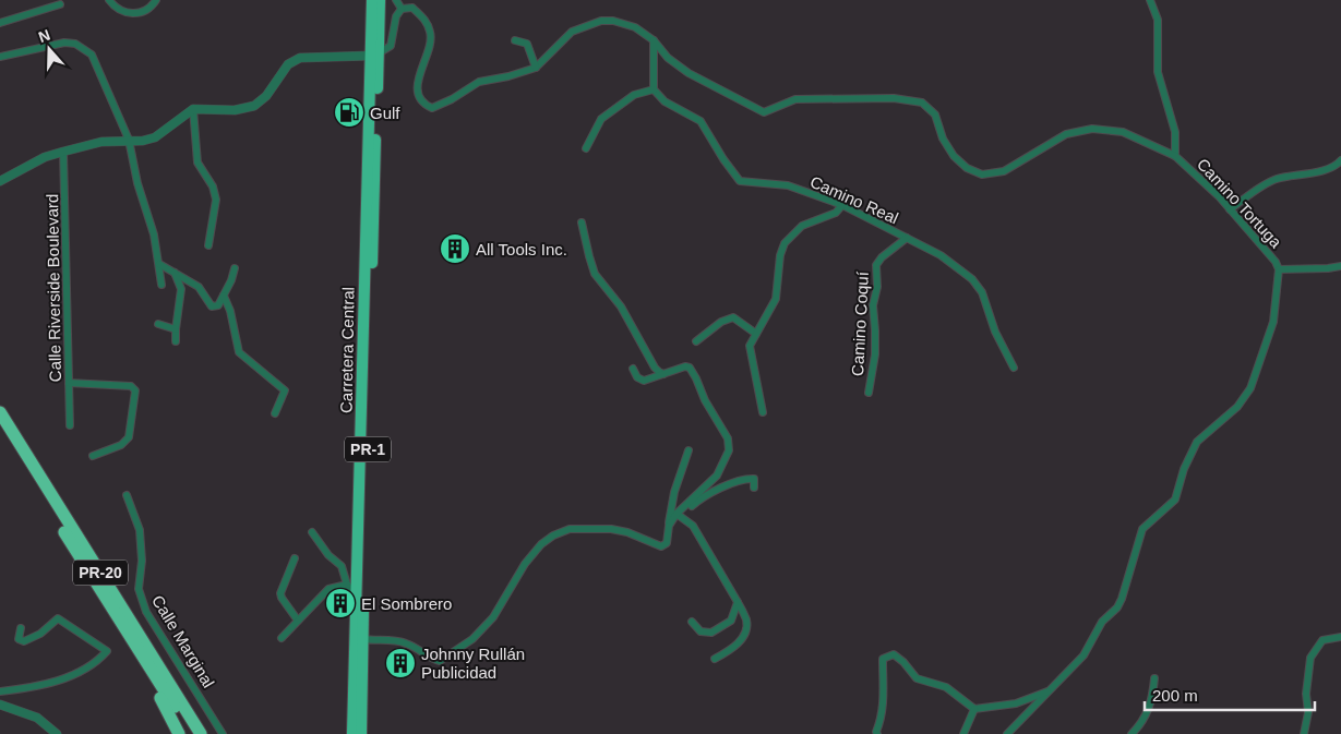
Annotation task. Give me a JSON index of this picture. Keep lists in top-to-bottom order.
{
  "streets": {
    "highway": ["Carretera Central", "PR-1", "PR-20"],
    "street": [
      "Camino Real",
      "Camino Tortuga",
      "Calle Riverside Boulevard",
      "Camino Coquí",
      "Calle Marginal"
    ]
  },
  "crossings": [
    ["Camino Real", "Camino Coquí"]
  ],
  "places": {
    "fuel station": ["Gulf"],
    "building": ["All Tools Inc.", "El Sombrero", "Johnny Rullán Publicidad"]
  },
  "scale_bar": "200 m",
  "north": "top"
}
